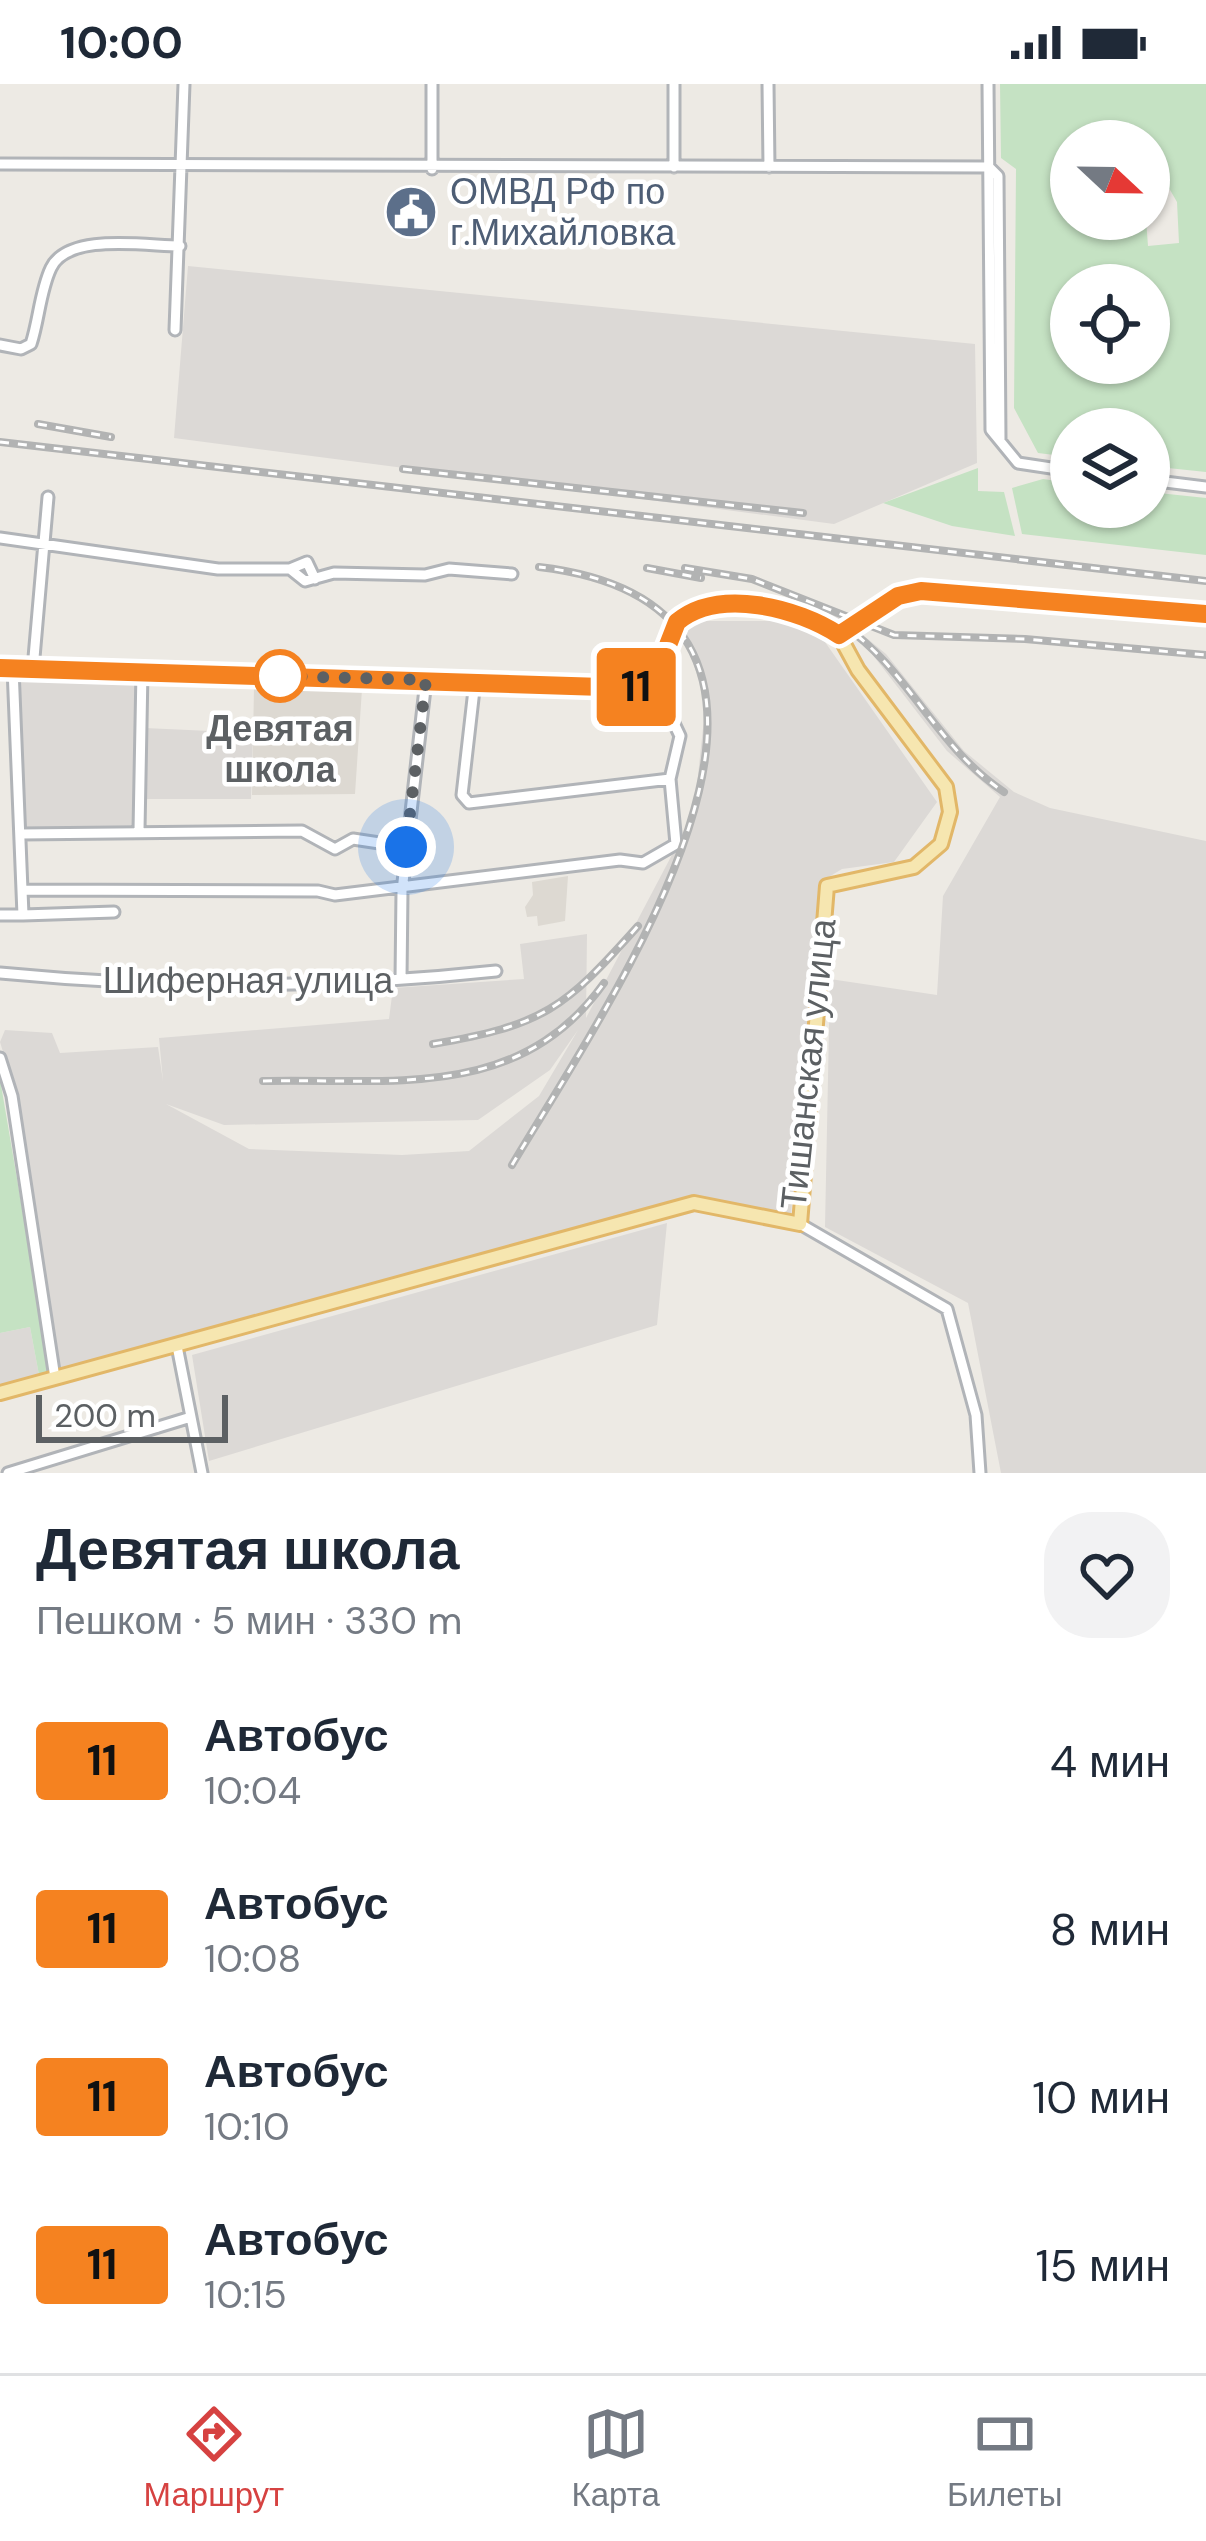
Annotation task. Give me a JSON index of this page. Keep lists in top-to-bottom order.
{
  "streets": {
    "main road": ["Тишанская улица"],
    "street": ["Шиферная улица"]
  },
  "places": {
    "public building": ["ОМВД РФ по г.Михайловка"],
    "other": ["Девятая школа"]
  },
  "lines": ["bus line 11"],
  "scale_bar": "200 m",
  "north": "right",
  "page": {
    "status": "10:00",
    "on_map": "11",
    "scale": "200 m",
    "heading": ["Девятая школа", "Пешком · 5 мин · 330 m"],
    "list": [
      {
        "mark": "11",
        "name": "Автобус",
        "note": "10:04",
        "value": "4 мин"
      },
      {
        "mark": "11",
        "name": "Автобус",
        "note": "10:08",
        "value": "8 мин"
      },
      {
        "mark": "11",
        "name": "Автобус",
        "note": "10:10",
        "value": "10 мин"
      },
      {
        "mark": "11",
        "name": "Автобус",
        "note": "10:15",
        "value": "15 мин"
      }
    ],
    "tabs": ["Маршрут", "Карта", "Билеты"]
  }
}
